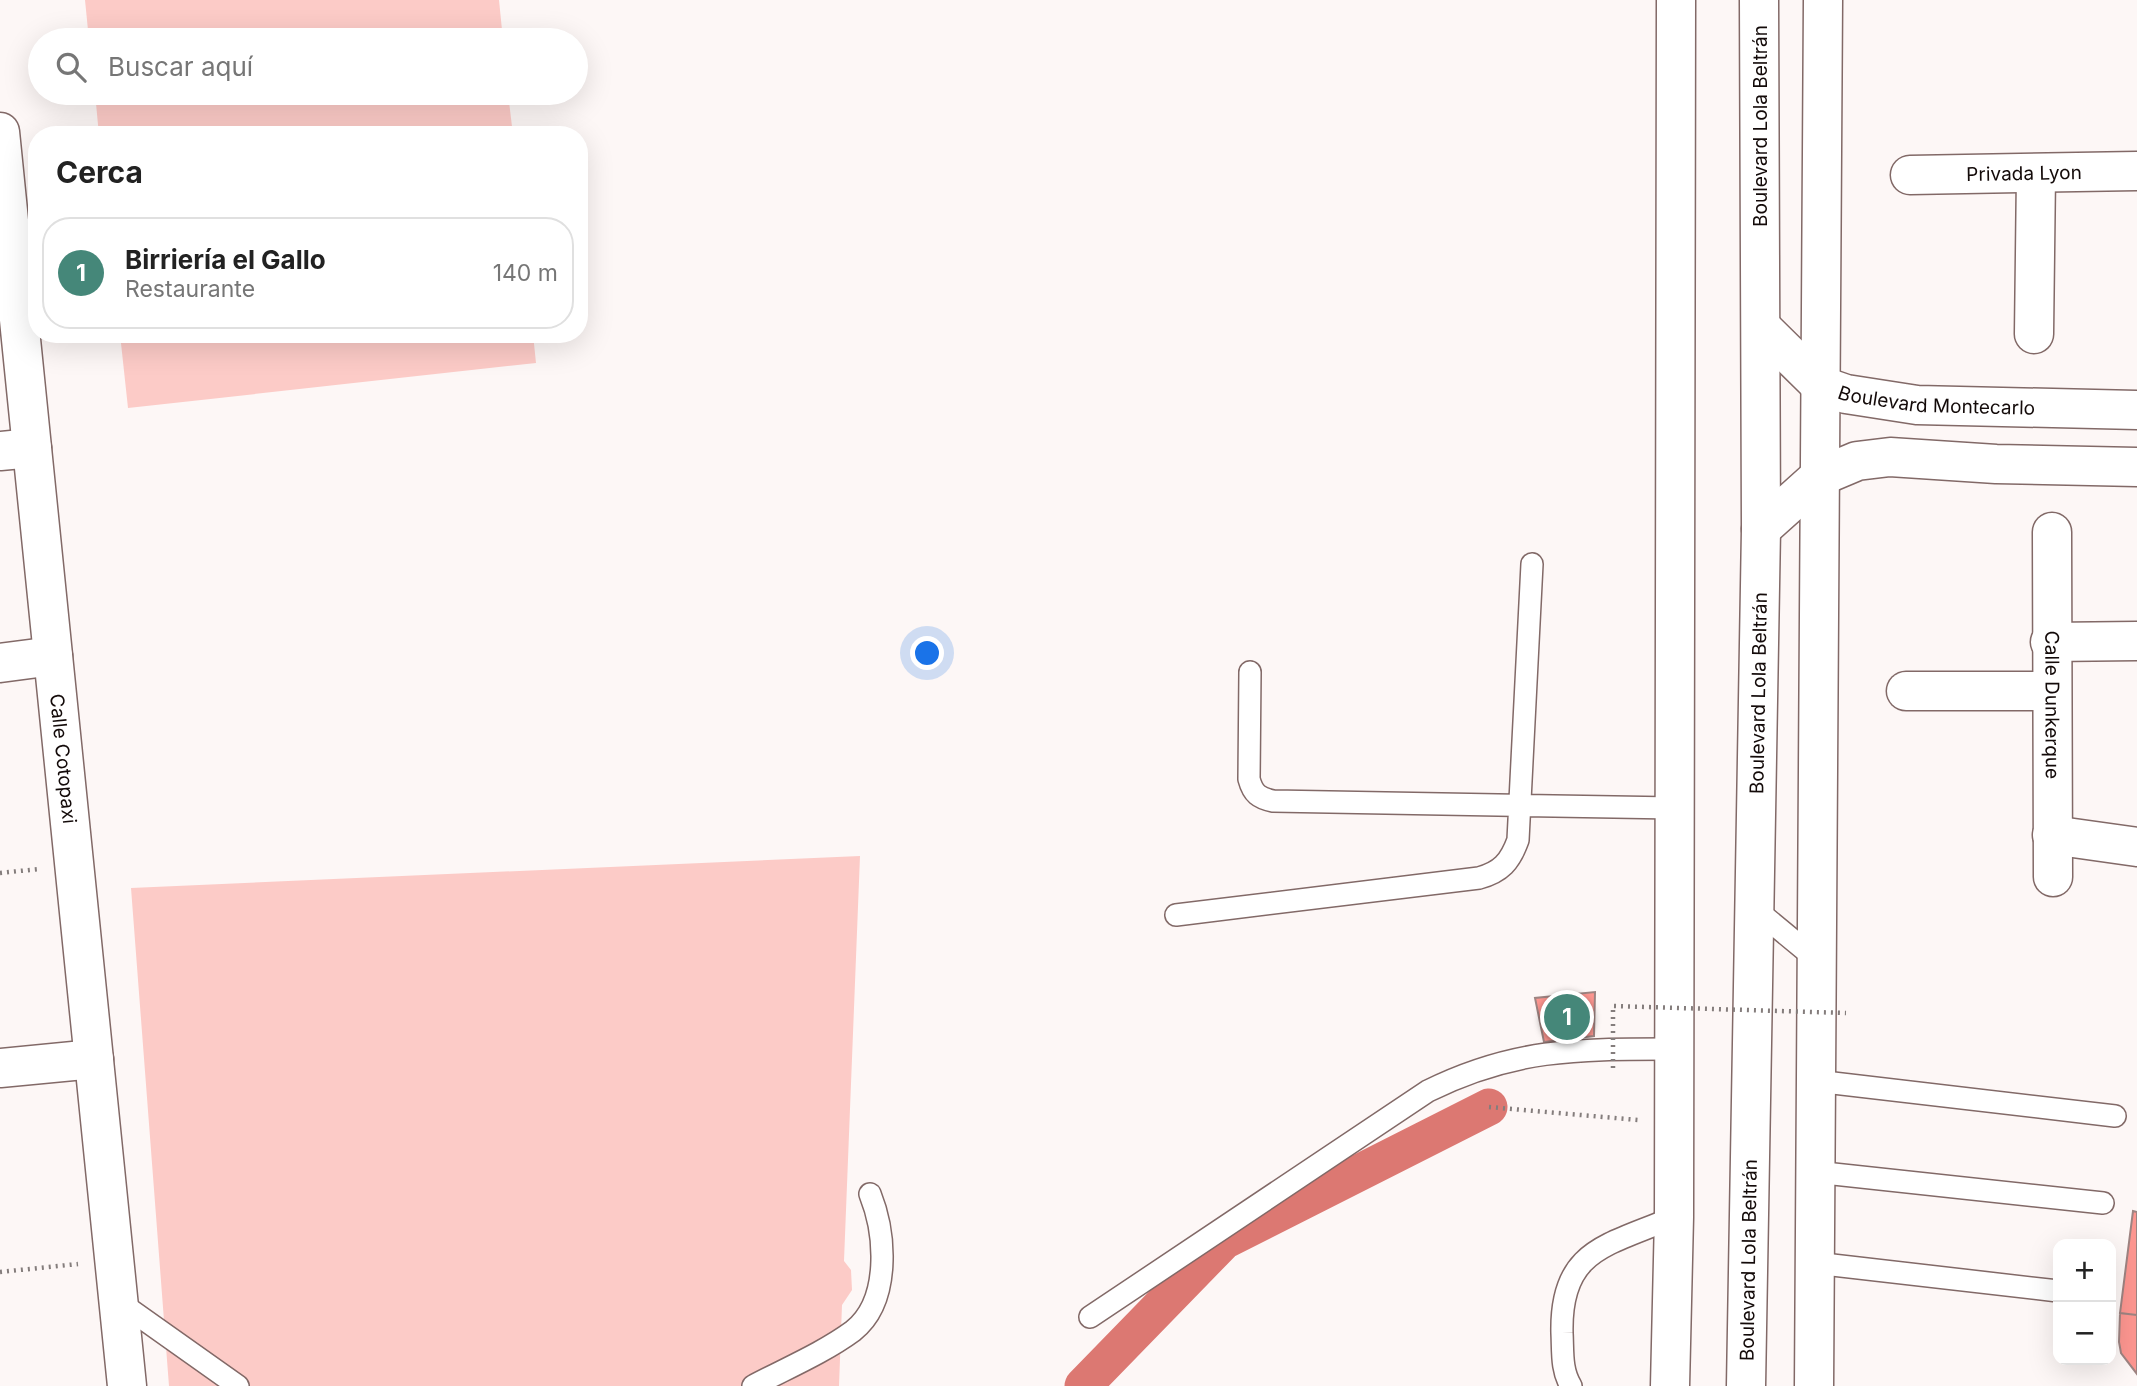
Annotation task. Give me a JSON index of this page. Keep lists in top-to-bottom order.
{
  "streets": {
    "street": [
      "Boulevard Lola Beltrán",
      "Privada Lyon",
      "Boulevard Montecarlo",
      "Calle Dunkerque",
      "Calle Cotopaxi"
    ]
  },
  "crossings": [
    ["Boulevard Lola Beltrán", "Boulevard Montecarlo"]
  ],
  "page": {
    "search": "Buscar aquí",
    "heading": "Cerca",
    "list": [
      {
        "mark": "1",
        "name": "Birriería el Gallo",
        "note": "Restaurante",
        "value": "140 m"
      }
    ],
    "pins": "1",
    "map_buttons": ["+", "−"]
  }
}
